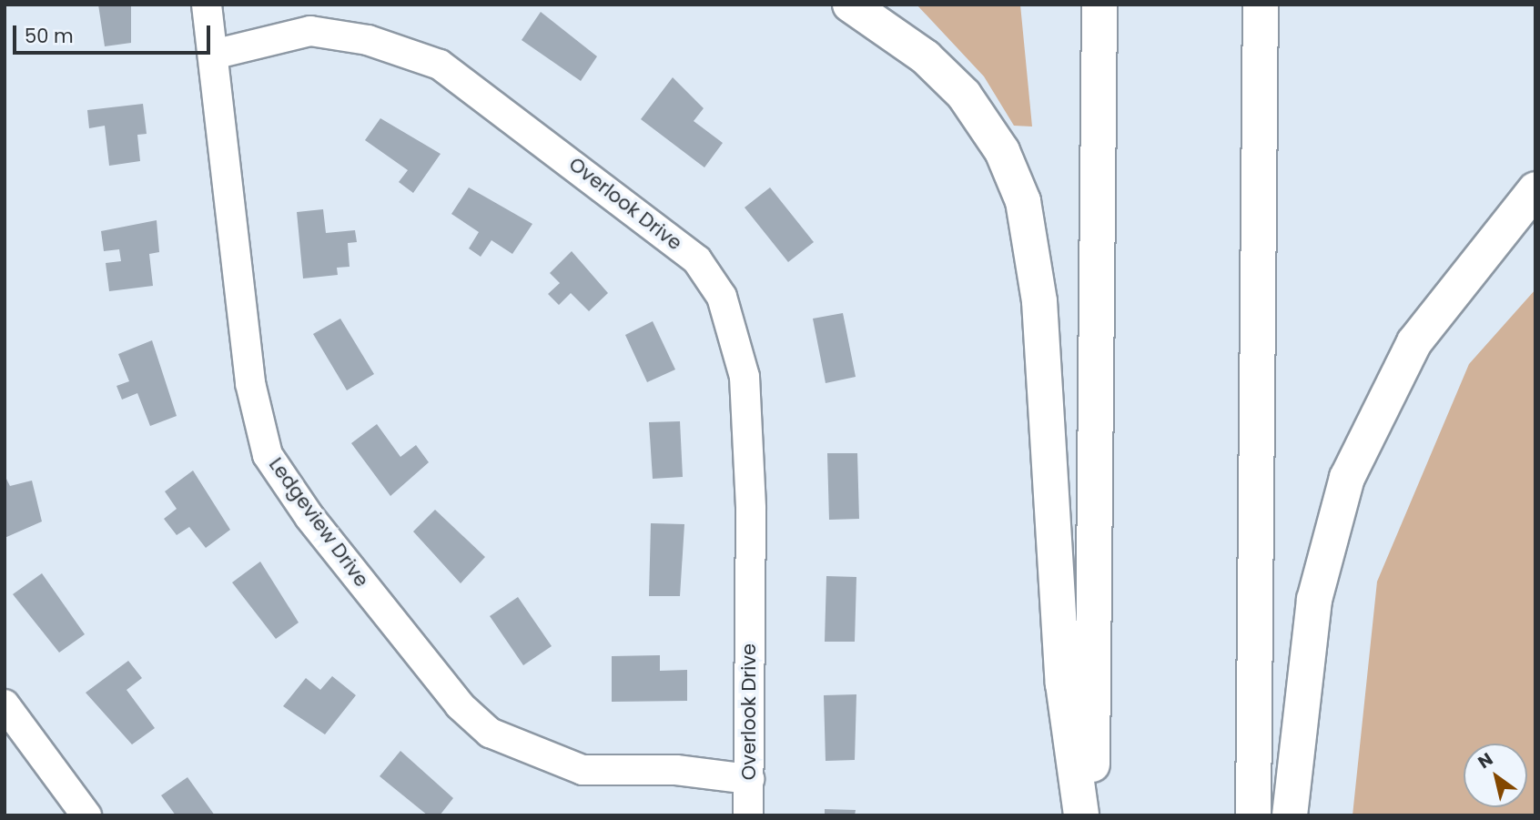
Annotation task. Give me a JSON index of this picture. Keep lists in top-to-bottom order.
{
  "streets": {
    "street": ["Overlook Drive", "Ledgeview Drive"]
  },
  "crossings": [
    ["Overlook Drive", "Ledgeview Drive"]
  ],
  "scale_bar": "50 m",
  "north": "top left"
}
